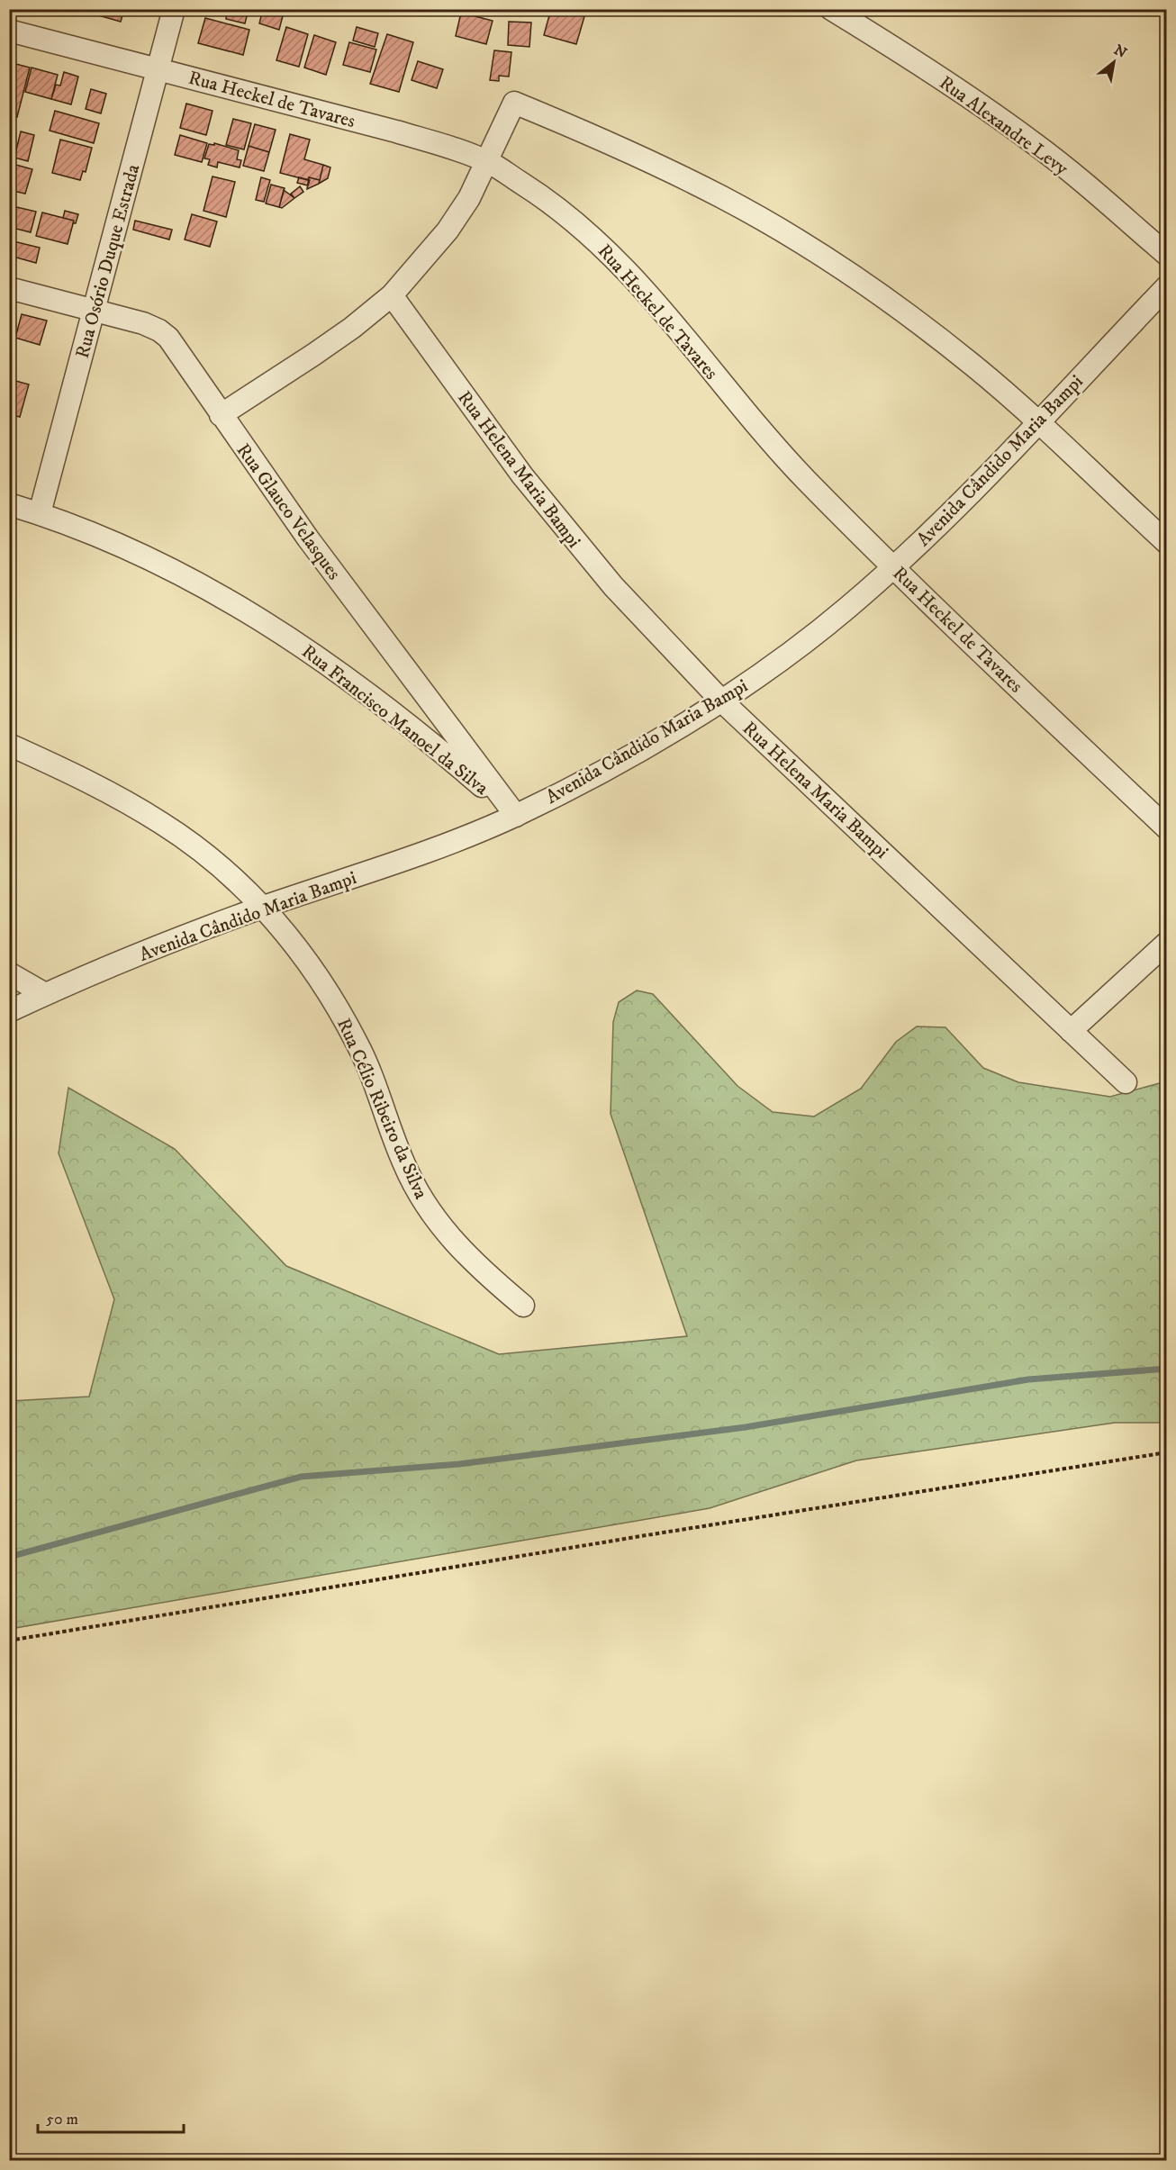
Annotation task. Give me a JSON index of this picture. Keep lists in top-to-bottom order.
{
  "streets": {
    "street": [
      "Rua Heckel de Tavares",
      "Rua Alexandre Levy",
      "Rua Osório Duque Estrada",
      "Avenida Cândido Maria Bampi",
      "Rua Helena Maria Bampi",
      "Rua Glauco Velasques",
      "Rua Francisco Manoel da Silva",
      "Rua Célio Ribeiro da Silva"
    ]
  },
  "crossings": [
    ["Rua Heckel de Tavares", "Rua Osório Duque Estrada"],
    ["Rua Heckel de Tavares", "Avenida Cândido Maria Bampi"],
    ["Rua Osório Duque Estrada", "Rua Glauco Velasques"],
    ["Rua Osório Duque Estrada", "Rua Francisco Manoel da Silva"],
    ["Avenida Cândido Maria Bampi", "Rua Helena Maria Bampi"],
    ["Avenida Cândido Maria Bampi", "Rua Glauco Velasques"],
    ["Avenida Cândido Maria Bampi", "Rua Francisco Manoel da Silva"],
    ["Avenida Cândido Maria Bampi", "Rua Célio Ribeiro da Silva"],
    ["Rua Glauco Velasques", "Rua Francisco Manoel da Silva"]
  ],
  "scale_bar": "50 m",
  "north": "top right"
}
